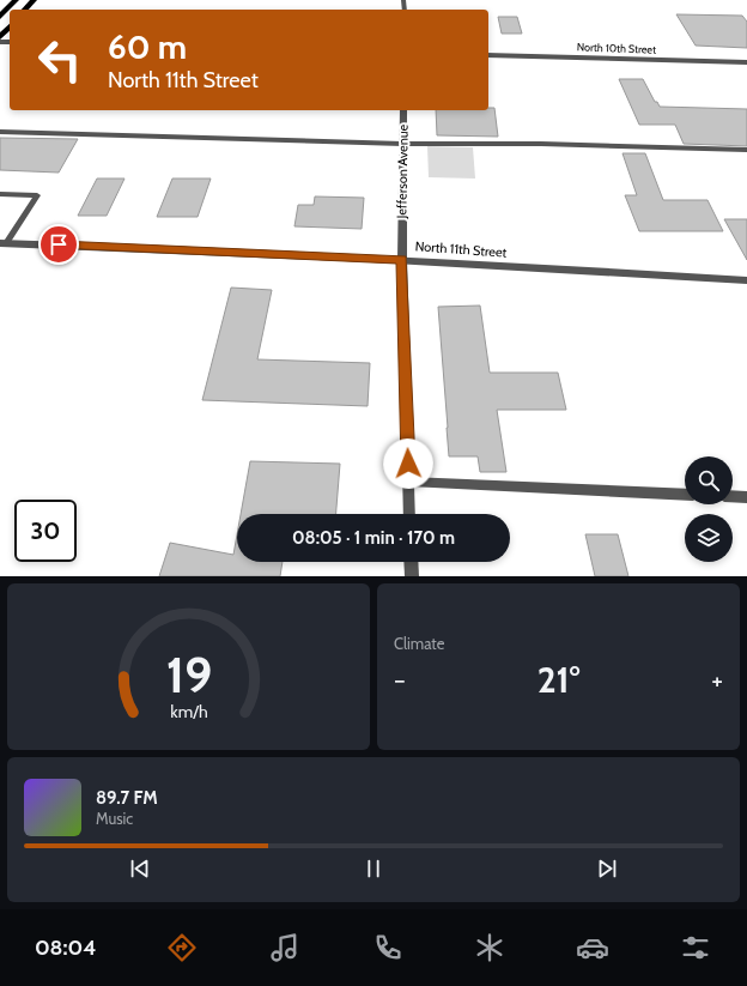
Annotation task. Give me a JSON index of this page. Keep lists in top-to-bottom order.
{
  "streets": {
    "street": ["North 10th Street", "Jefferson Avenue", "North 11th Street"]
  },
  "crossings": [
    ["Jefferson Avenue", "North 11th Street"]
  ],
  "page": {
    "turn": ["60 m", "North 11th Street"],
    "limit": "30",
    "trip": "08:05 · 1 min · 170 m",
    "tile": "Climate",
    "heat": ["−", "21°", "+"],
    "song": ["89.7 FM", "Music"],
    "tabs": "08:04",
    "gauge": ["19", "km/h"]
  }
}
